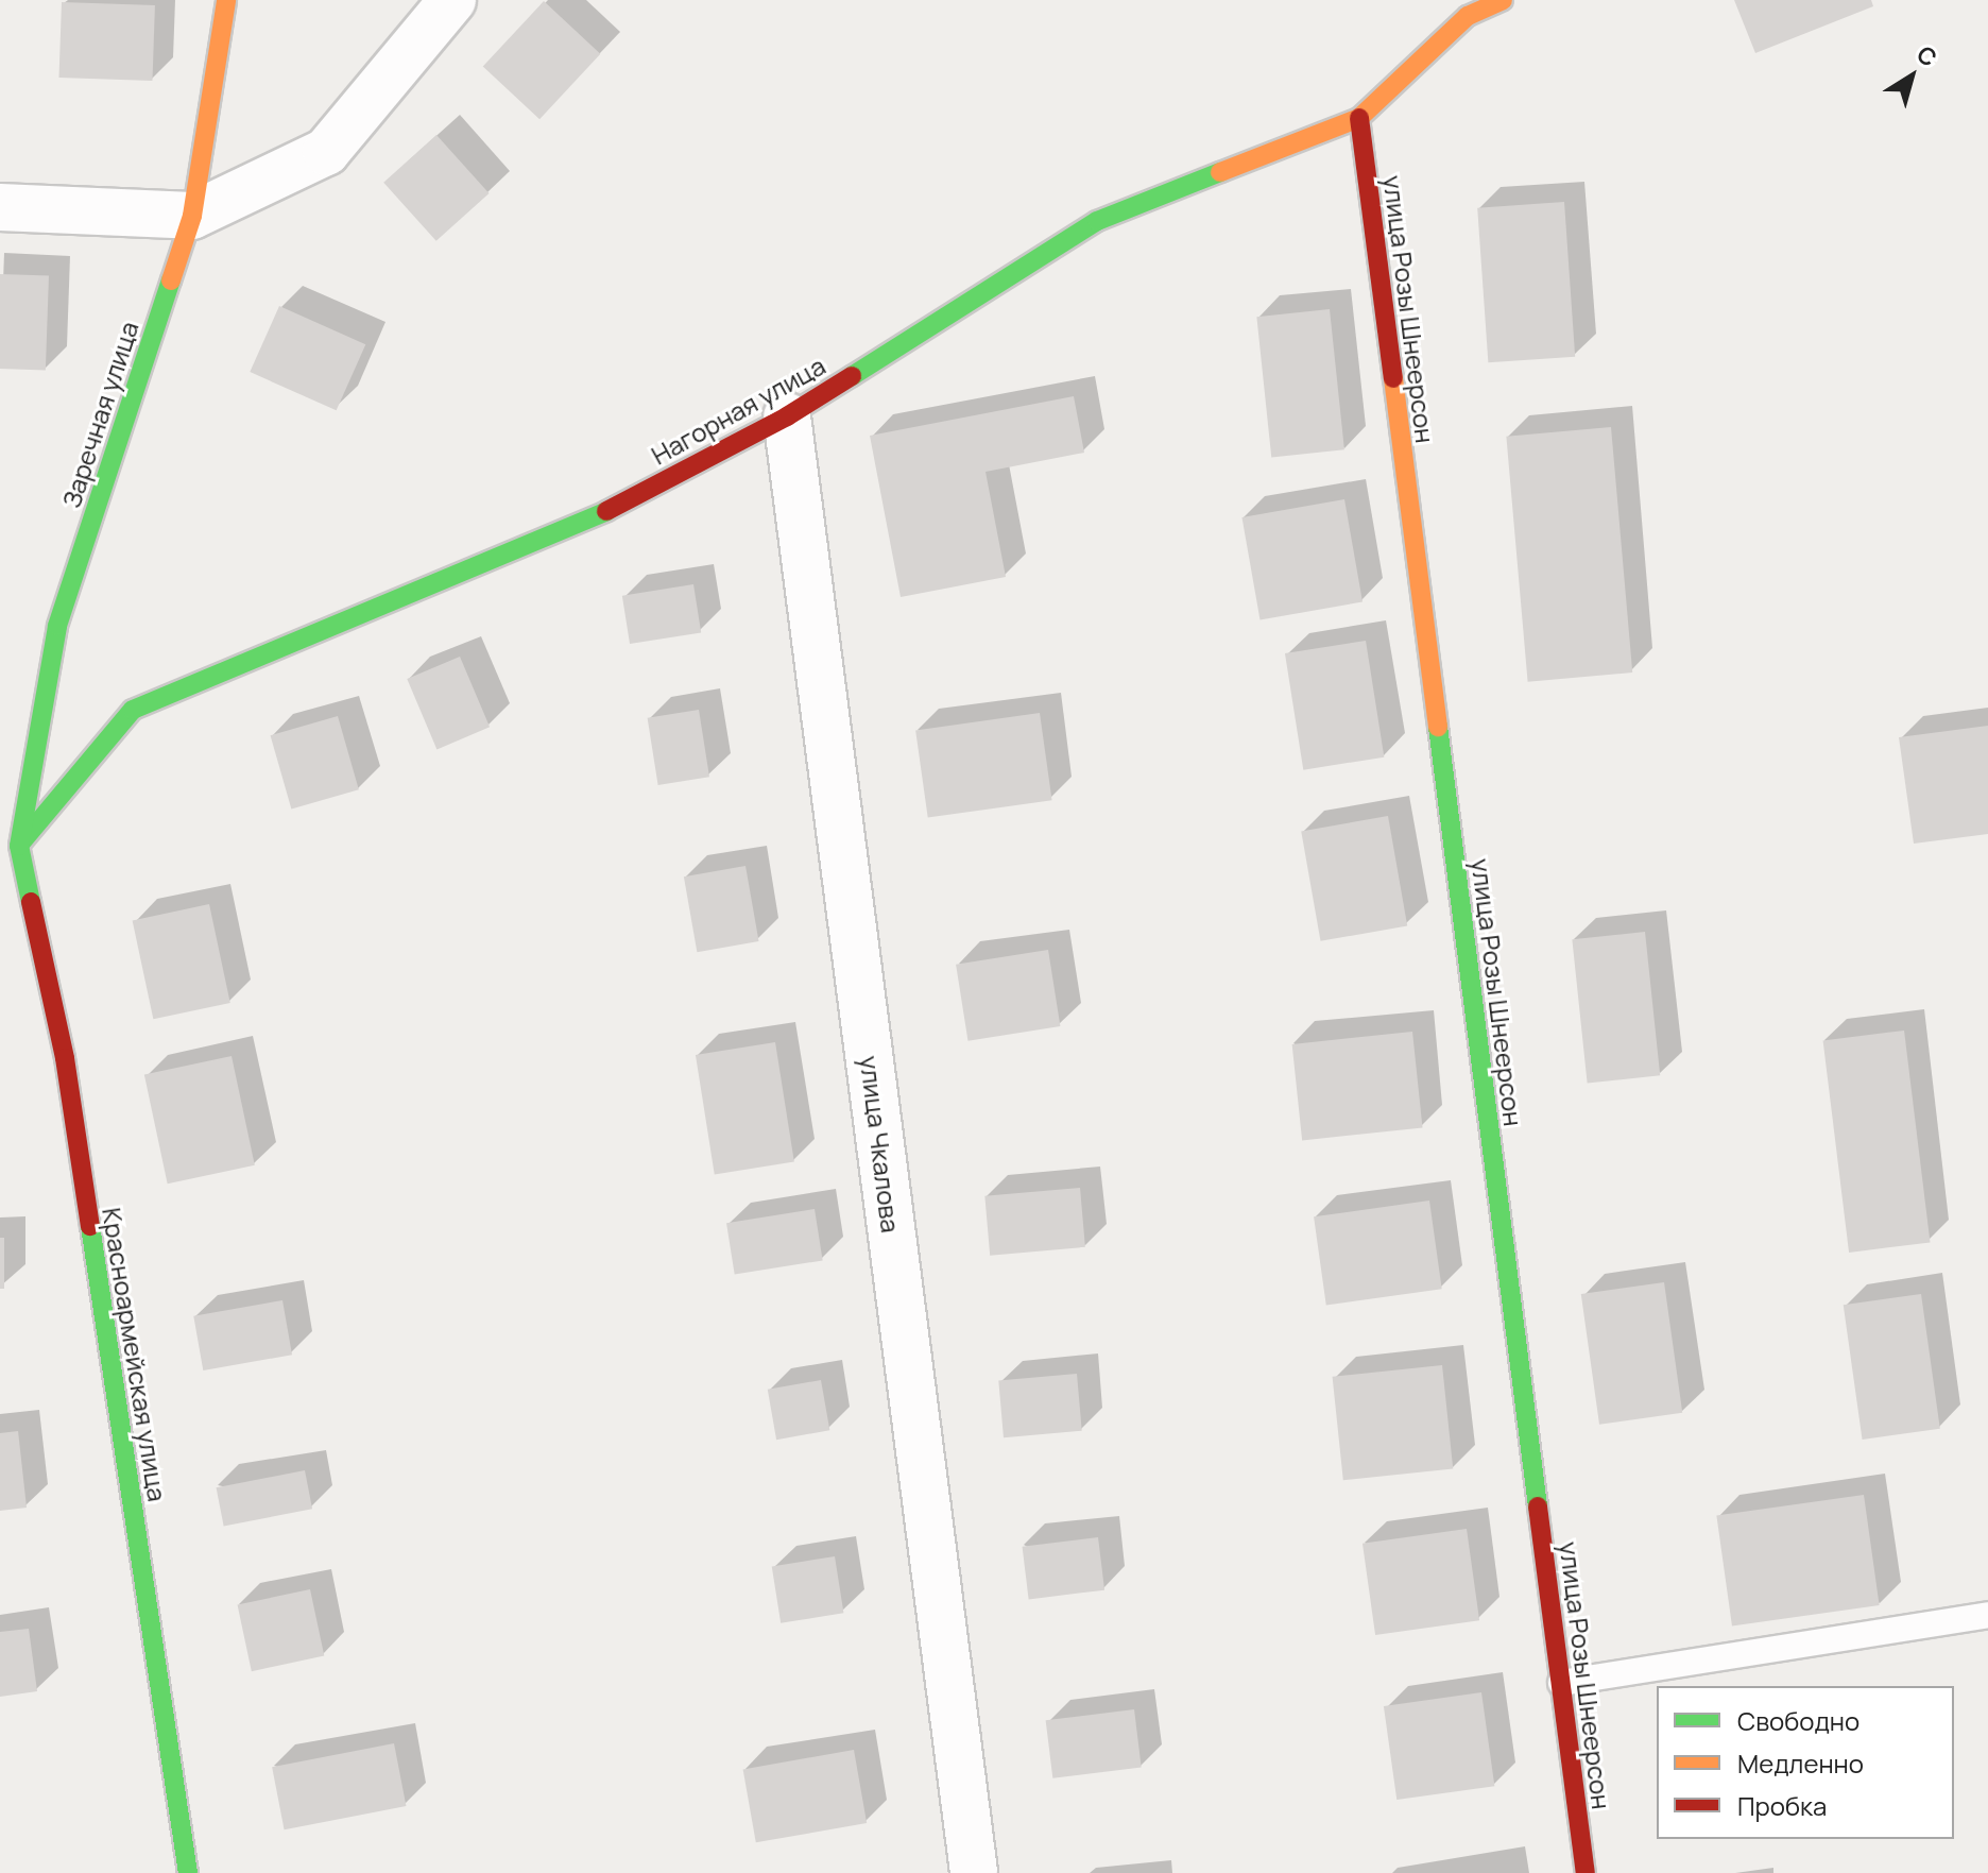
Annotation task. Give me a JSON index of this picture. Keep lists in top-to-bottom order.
{
  "streets": {
    "street": [
      "улица Розы Шнеерсон",
      "Нагорная улица",
      "Заречная улица",
      "улица Чкалова",
      "Красноармейская улица"
    ]
  },
  "crossings": [
    ["улица Розы Шнеерсон", "Нагорная улица"],
    ["Нагорная улица", "Заречная улица"],
    ["Нагорная улица", "улица Чкалова"],
    ["Нагорная улица", "Красноармейская улица"],
    ["Заречная улица", "Красноармейская улица"]
  ],
  "legend": ["Свободно", "Медленно", "Пробка"],
  "north": "top right"
}
